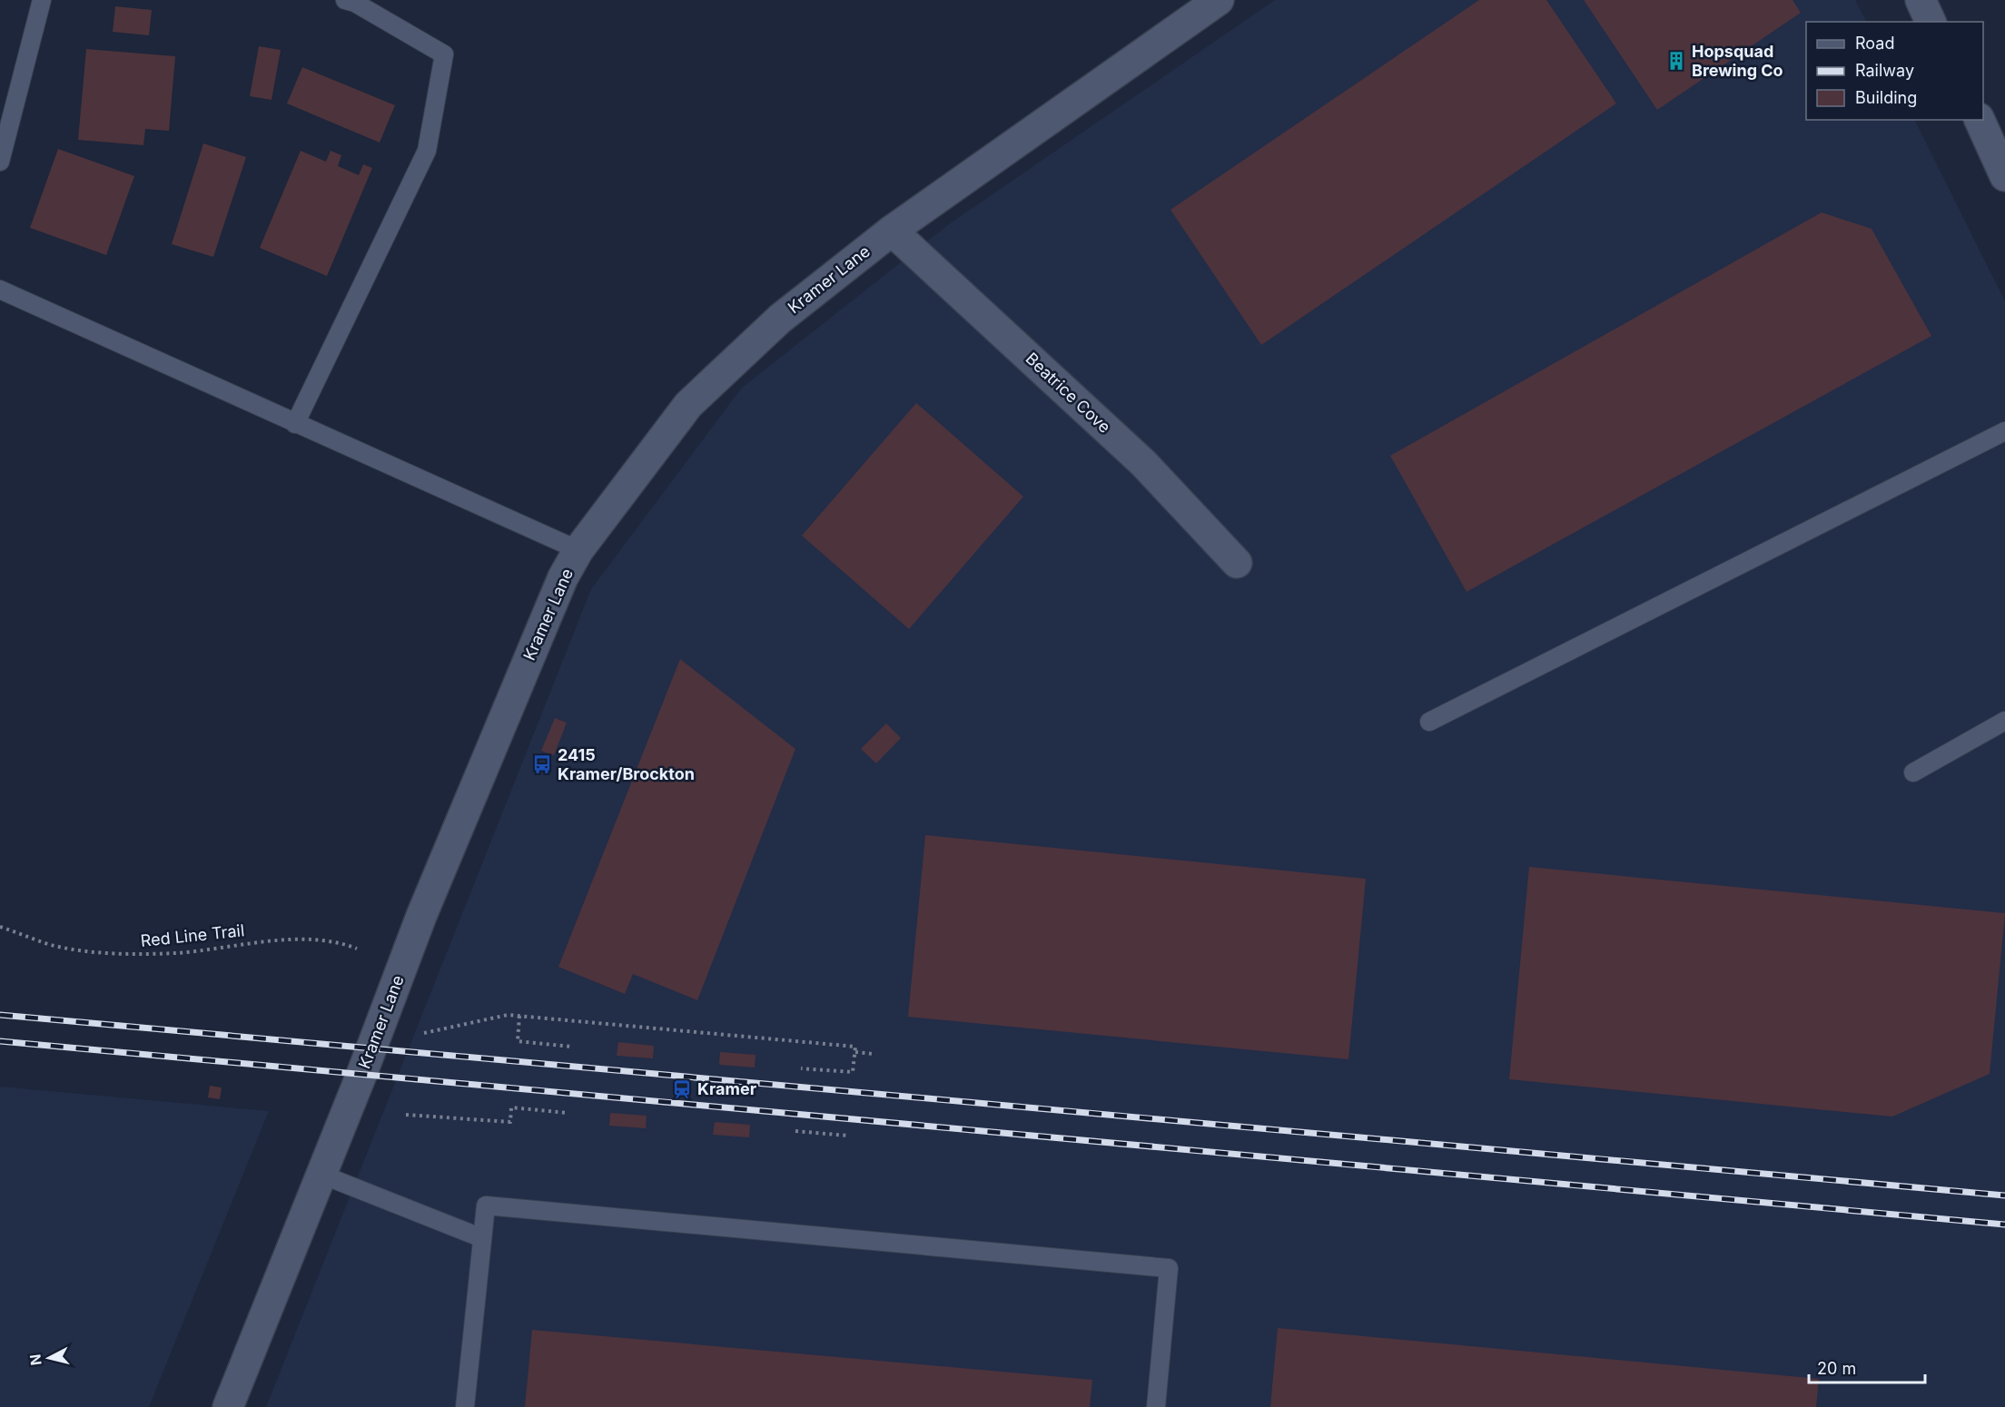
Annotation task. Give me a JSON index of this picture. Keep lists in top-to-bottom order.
{
  "streets": {
    "street": ["Kramer Lane", "Beatrice Cove"],
    "path": ["Red Line Trail"]
  },
  "crossings": [
    ["Kramer Lane", "Beatrice Cove"]
  ],
  "places": {
    "building": ["Hopsquad Brewing Co"],
    "bus stop": ["2415 Kramer/Brockton"],
    "station": ["Kramer"]
  },
  "legend": ["Road", "Railway", "Building"],
  "scale_bar": "20 m",
  "north": "left"
}
